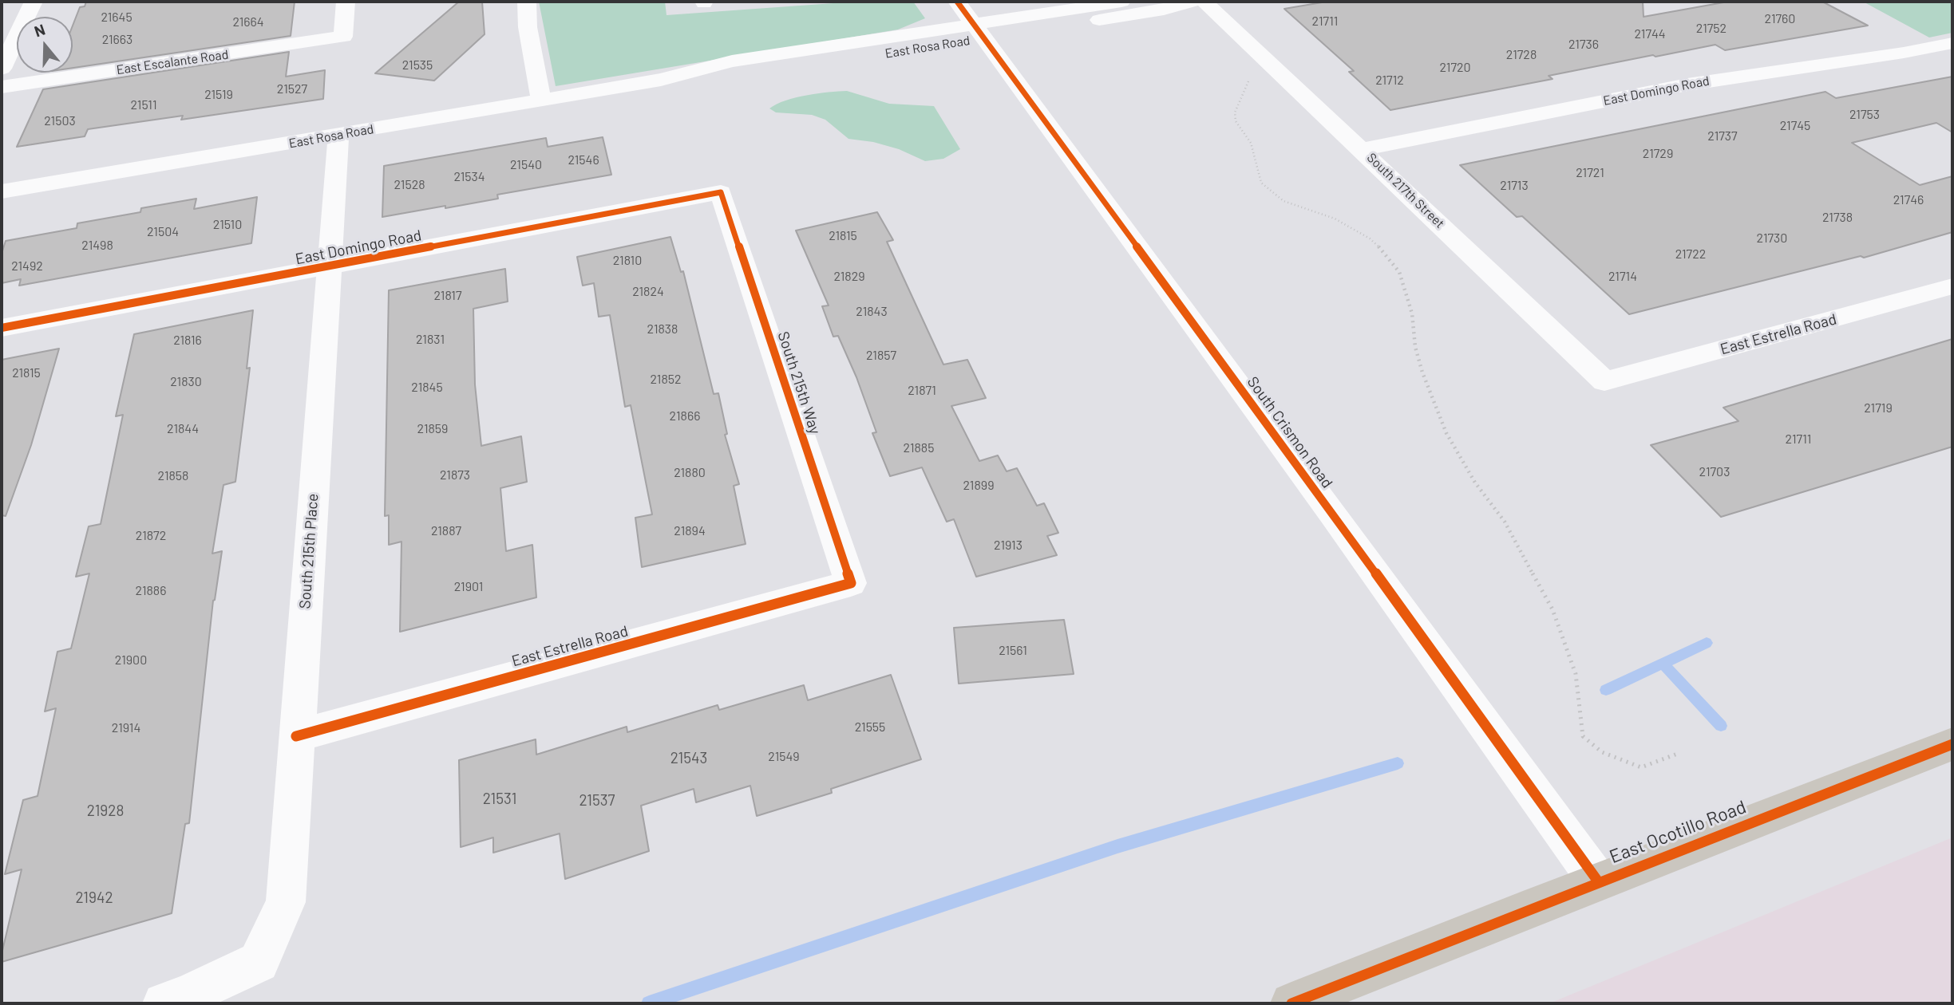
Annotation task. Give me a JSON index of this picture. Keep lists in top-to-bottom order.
{
  "streets": {
    "main road": ["East Ocotillo Road"],
    "street": [
      "East Rosa Road",
      "East Escalante Road",
      "East Domingo Road",
      "South 217th Street",
      "East Estrella Road",
      "South 215th Way",
      "South Crismon Road",
      "South 215th Place"
    ]
  },
  "crossings": [
    ["East Rosa Road", "South Crismon Road"],
    ["East Rosa Road", "South 215th Place"],
    ["East Domingo Road", "South 217th Street"],
    ["East Domingo Road", "South 215th Way"],
    ["East Domingo Road", "South 215th Place"],
    ["South 217th Street", "East Estrella Road"],
    ["East Estrella Road", "South 215th Way"],
    ["East Estrella Road", "South 215th Place"],
    ["South Crismon Road", "East Ocotillo Road"]
  ],
  "house_numbers": [
    "21645",
    "21760",
    "21711",
    "21664",
    "21752",
    "21744",
    "21663",
    "21736",
    "21728",
    "21535",
    "21720",
    "21712",
    "21527",
    "21519",
    "21511",
    "21753",
    "21503",
    "21745",
    "21737",
    "21729",
    "21546",
    "21540",
    "21721",
    "21534",
    "21528",
    "21713",
    "21746",
    "21738",
    "21510",
    "21504",
    "21815",
    "21730",
    "21498",
    "21722",
    "21810",
    "21492",
    "21829",
    "21714",
    "21824",
    "21817",
    "21843",
    "21838",
    "21831",
    "21816",
    "21857",
    "21815",
    "21852",
    "21830",
    "21845",
    "21871",
    "21719",
    "21866",
    "21844",
    "21859",
    "21711",
    "21885",
    "21703",
    "21880",
    "21873",
    "21858",
    "21899",
    "21887",
    "21894",
    "21872",
    "21913",
    "21901",
    "21886",
    "21561",
    "21900",
    "21555",
    "21914",
    "21549",
    "21543",
    "21531",
    "21537",
    "21928",
    "21942"
  ],
  "north": "top"
}
